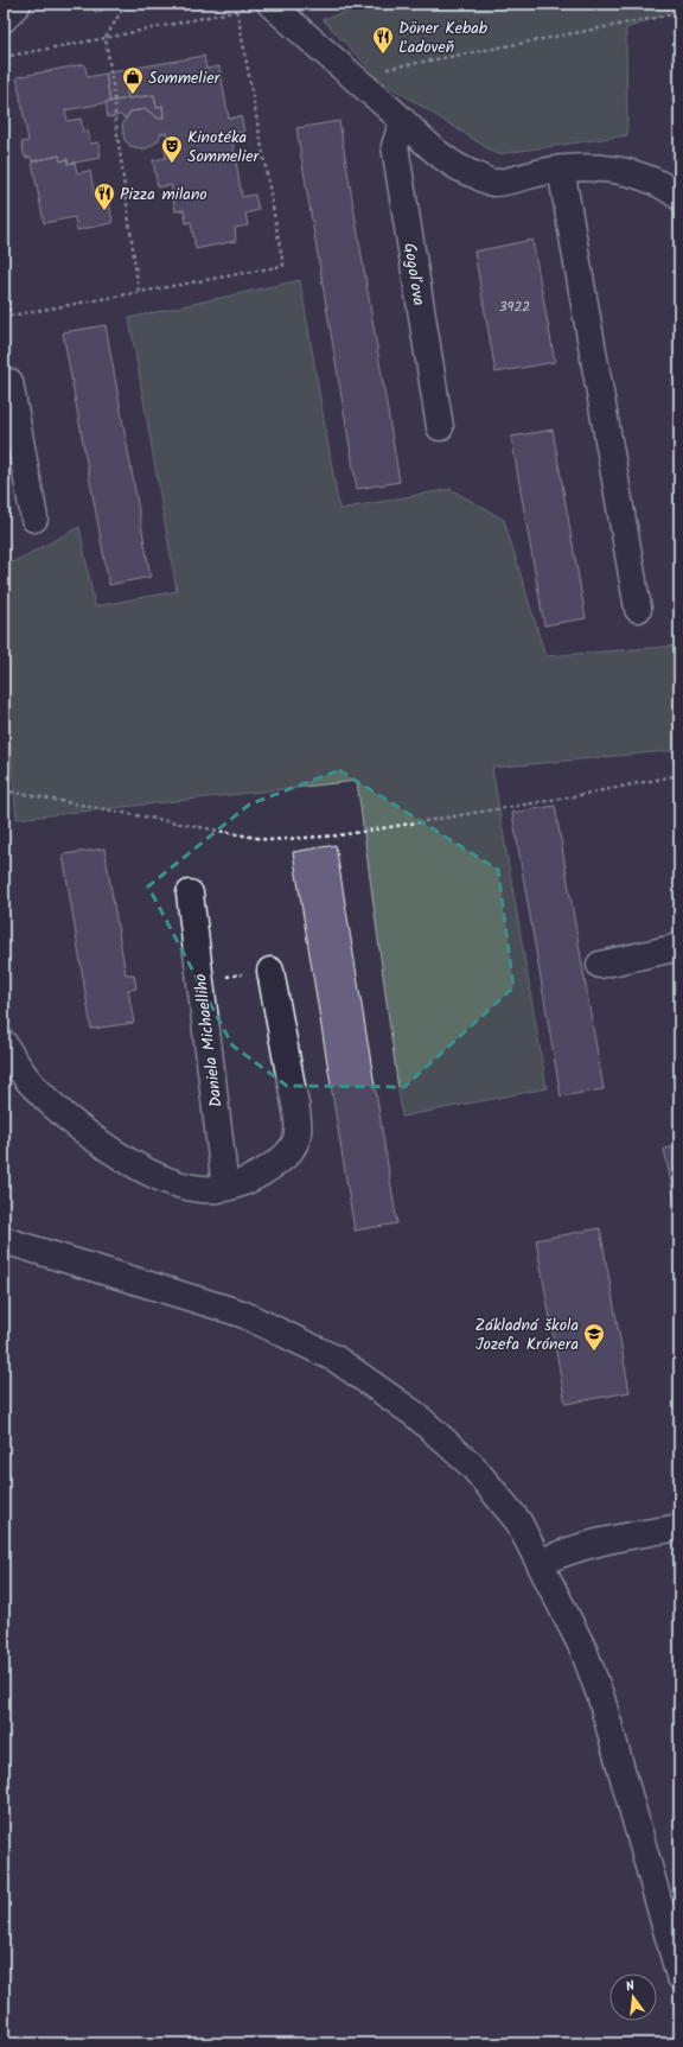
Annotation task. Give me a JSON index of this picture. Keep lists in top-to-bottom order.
{
  "streets": {
    "street": ["Gogoľova", "Daniela Michaelliho"]
  },
  "places": {
    "restaurant": ["Döner Kebab Ľadoveň", "Pizza milano"],
    "shop": ["Sommelier"],
    "theatre": ["Kinotéka Sommelier"],
    "school or university": ["Základná škola Jozefa Krónera"]
  },
  "house_numbers": ["3922"],
  "north": "top"
}
